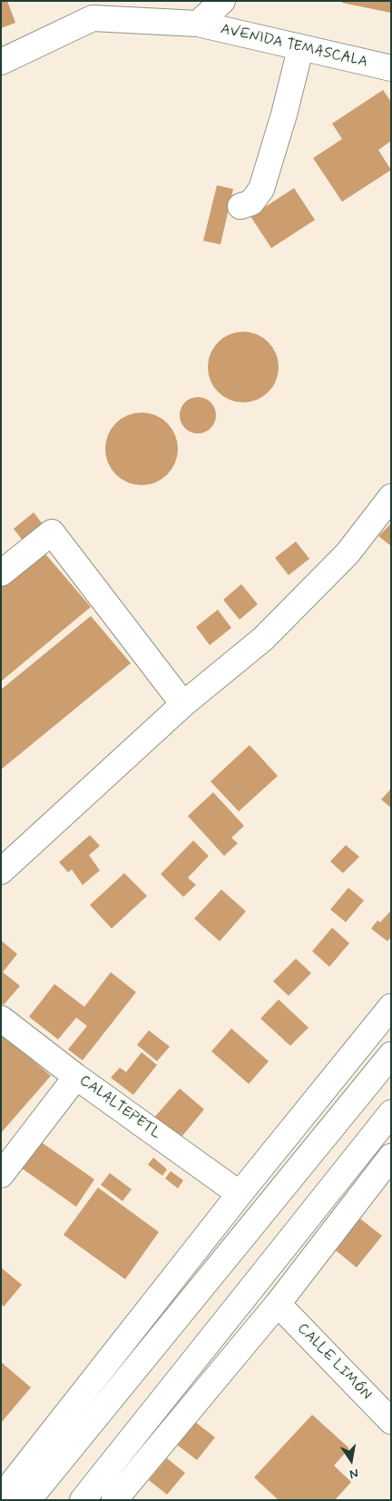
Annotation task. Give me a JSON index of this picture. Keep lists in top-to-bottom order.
{
  "streets": {
    "street": ["AVENIDA TEMASCALA", "CALALTEPETL", "CALLE LIMÓN"]
  },
  "north": "bottom"
}
